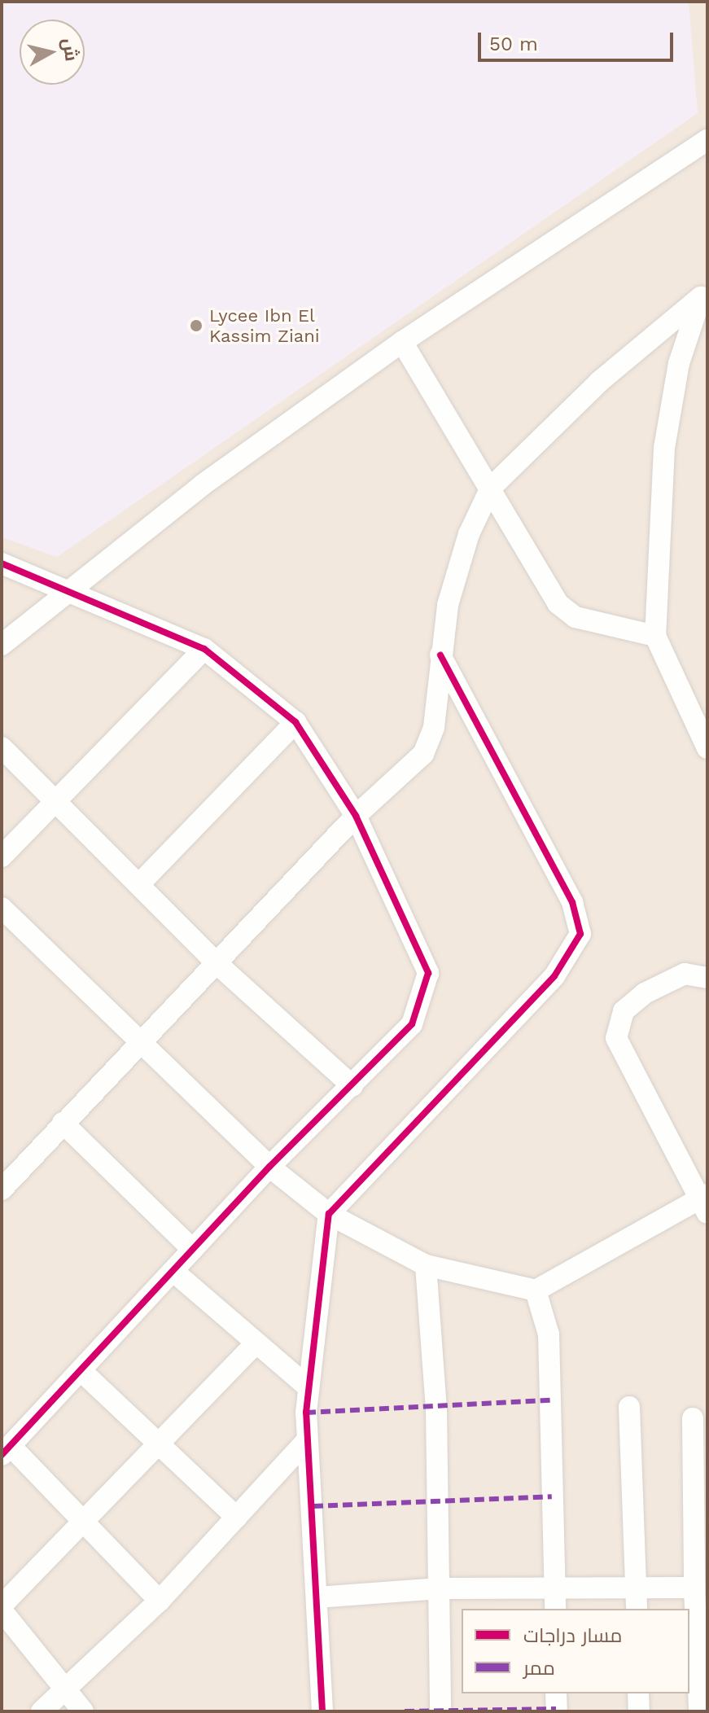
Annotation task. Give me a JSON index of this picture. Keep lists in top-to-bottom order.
{
  "places": ["Lycee Ibn El Kassim Ziani"],
  "legend": ["مسار دراجات", "ممر"],
  "scale_bar": "50 m",
  "north": "right"
}
